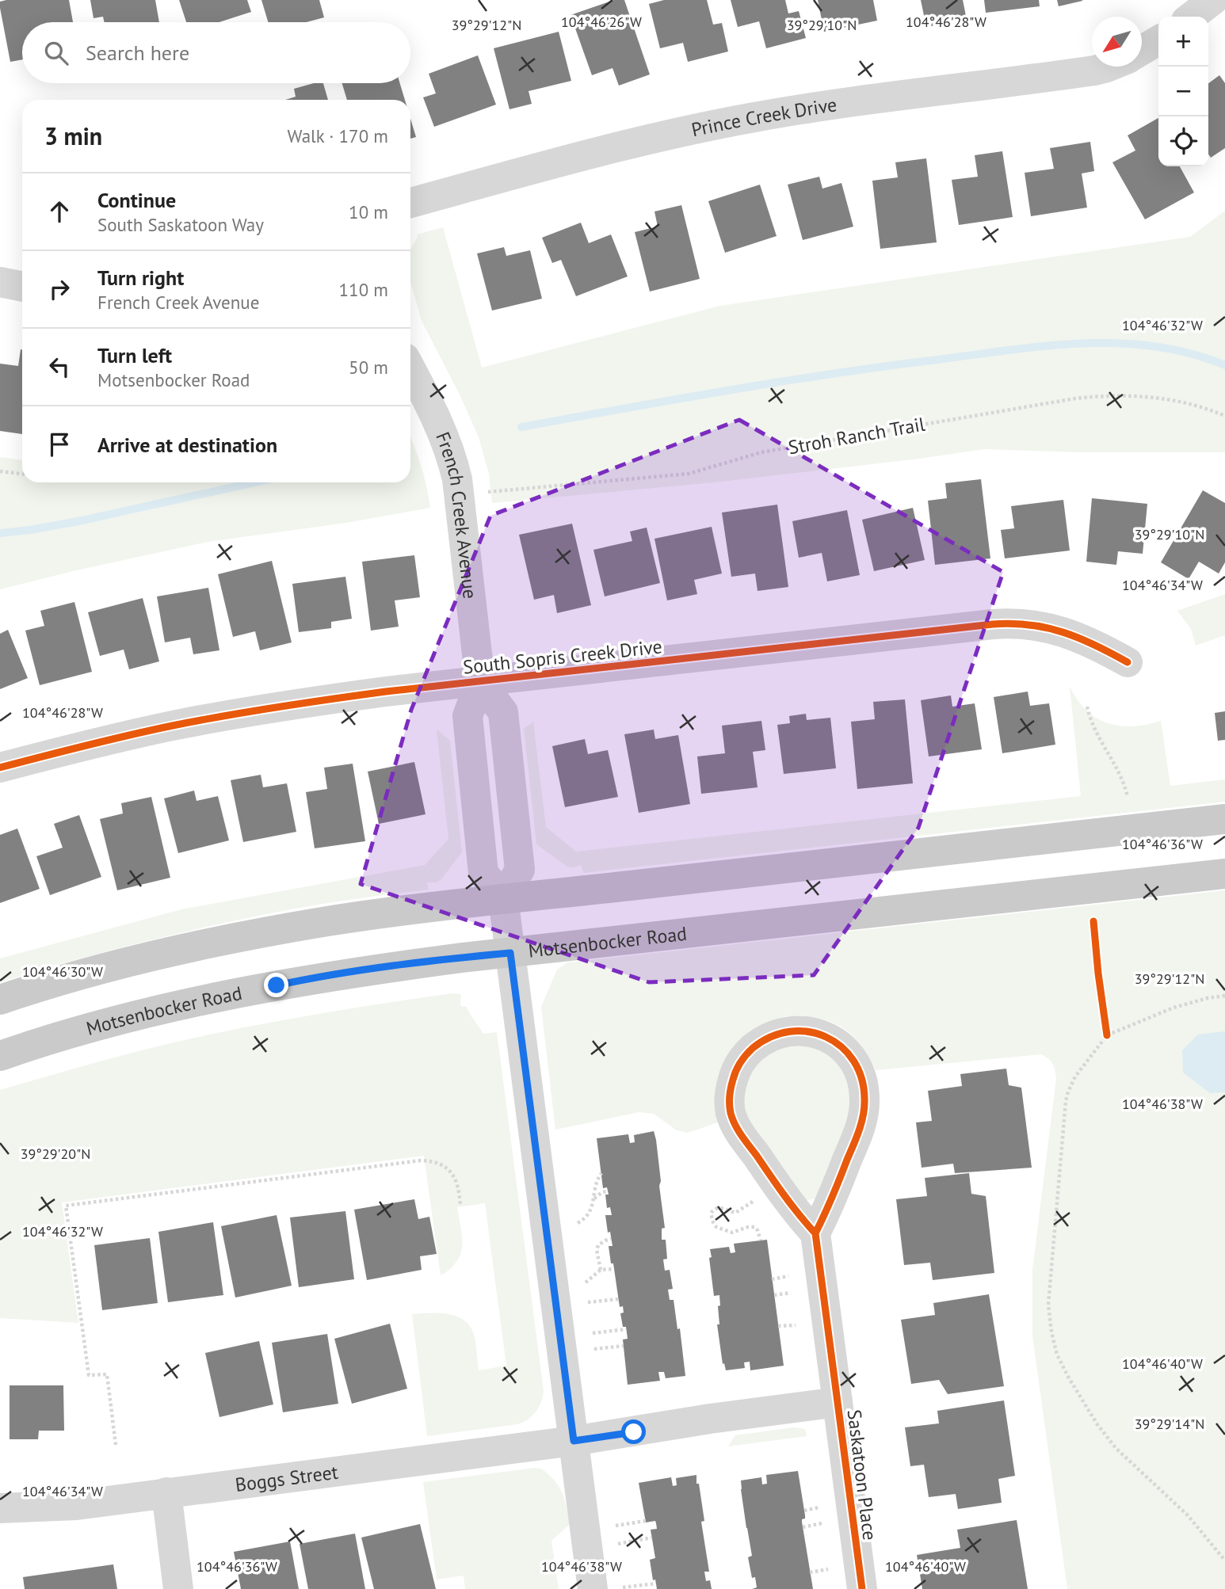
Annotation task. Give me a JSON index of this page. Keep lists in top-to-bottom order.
{
  "streets": {
    "main road": ["Motsenbocker Road"],
    "street": [
      "Prince Creek Drive",
      "French Creek Avenue",
      "South Sopris Creek Drive",
      "Saskatoon Place",
      "Boggs Street"
    ],
    "path": ["Stroh Ranch Trail"]
  },
  "crossings": [
    ["French Creek Avenue", "South Sopris Creek Drive"],
    ["Saskatoon Place", "Boggs Street"]
  ],
  "north": "bottom left",
  "page": {
    "map_buttons": ["+", "−"],
    "search": "Search here",
    "heading": ["3 min", "Walk · 170 m"],
    "list": [
      ["Continue", "South Saskatoon Way", "10 m"],
      ["Turn right", "French Creek Avenue", "110 m"],
      ["Turn left", "Motsenbocker Road", "50 m"],
      "Arrive at destination"
    ]
  },
  "coordinates": [
    "104°46'26\"W",
    "104°46'28\"W",
    "39°29'12\"N",
    "39°29'10\"N",
    "104°46'32\"W",
    "104°46'34\"W",
    "104°46'36\"W",
    "104°46'30\"W",
    "104°46'38\"W",
    "39°29'20\"N",
    "104°46'40\"W",
    "39°29'14\"N"
  ]
}
